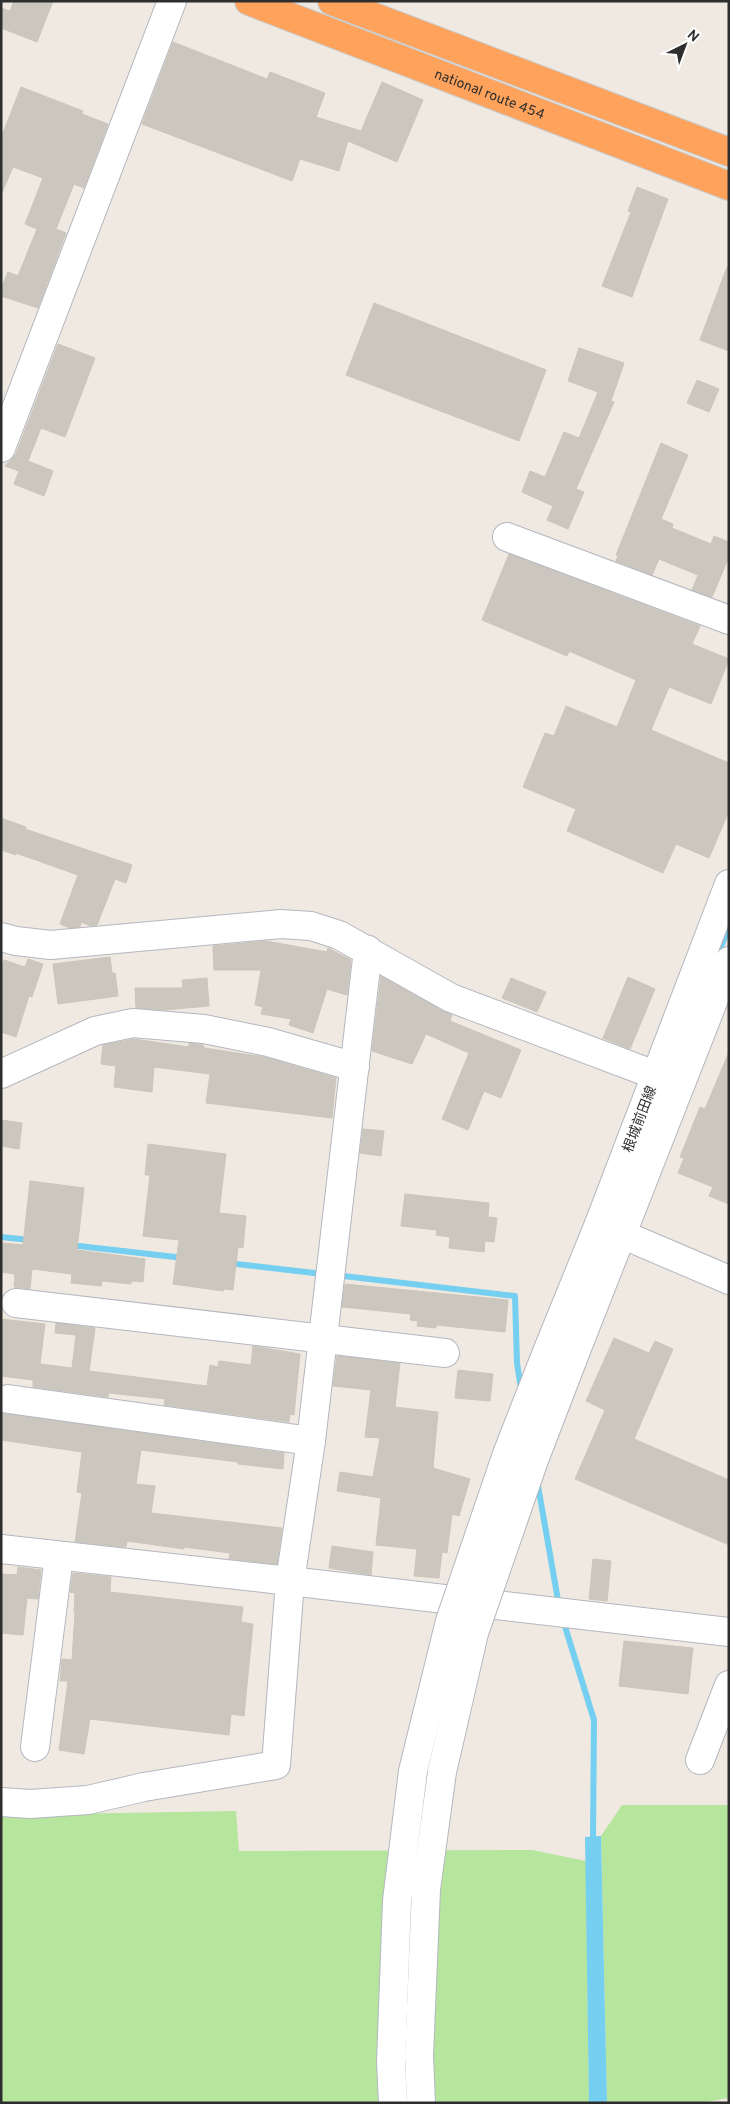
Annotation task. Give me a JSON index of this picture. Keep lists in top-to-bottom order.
{
  "streets": {
    "highway": ["national route 454"],
    "street": ["根城前田線"]
  },
  "north": "top right"
}
